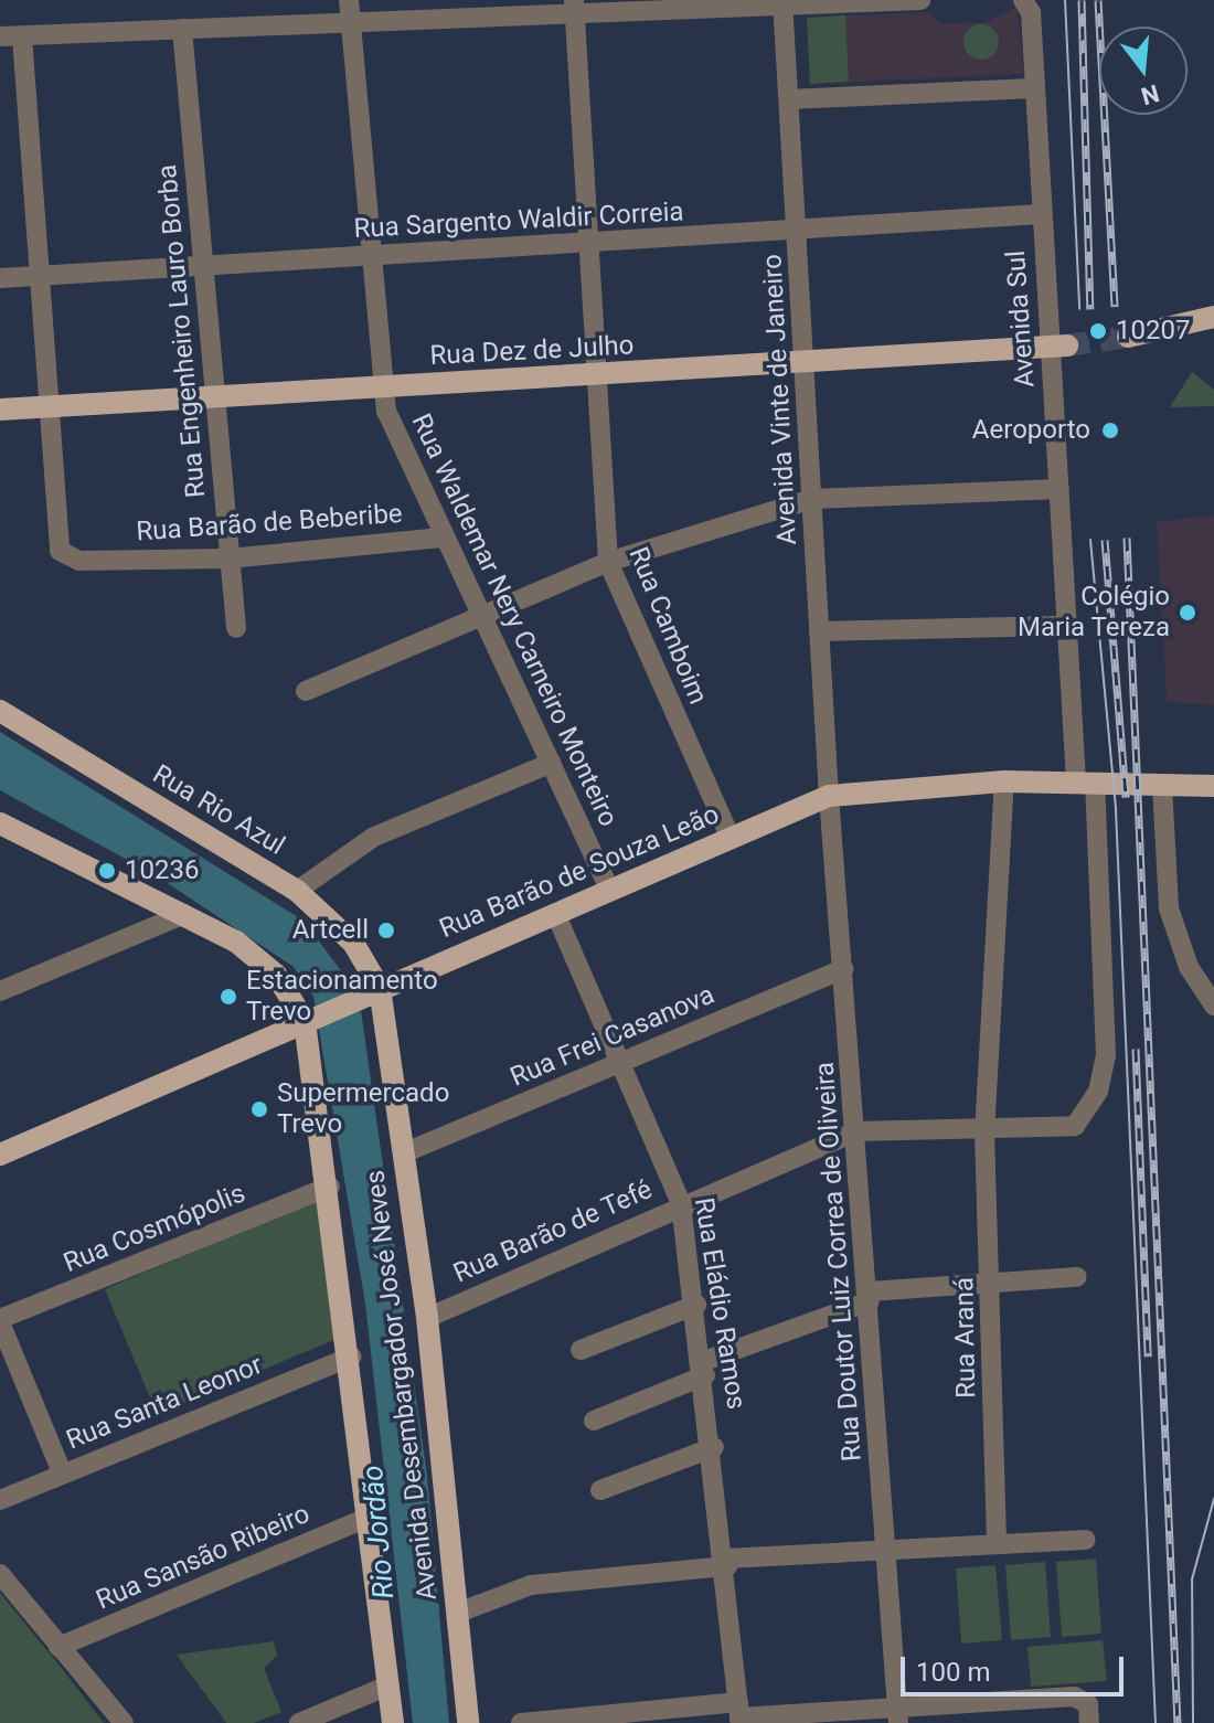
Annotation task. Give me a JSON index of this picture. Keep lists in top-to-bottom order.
{
  "streets": {
    "main road": [
      "Rua Dez de Julho",
      "Rua Rio Azul",
      "Rua Barão de Souza Leão",
      "Avenida Desembargador José Neves"
    ],
    "street": [
      "Rua Sargento Waldir Correia",
      "Avenida Sul",
      "Rua Engenheiro Lauro Borba",
      "Avenida Vinte de Janeiro",
      "Rua Barão de Beberibe",
      "Rua Waldemar Nery Carneiro Monteiro",
      "Rua Camboim",
      "Rua Frei Casanova",
      "Rua Cosmópolis",
      "Rua Barão de Tefé",
      "Rua Doutor Luiz Correa de Oliveira",
      "Rua Eládio Ramos",
      "Rua Araná",
      "Rua Santa Leonor",
      "Rua Sansão Ribeiro"
    ]
  },
  "crossings": [
    ["Rua Sargento Waldir Correia", "Avenida Sul"],
    ["Rua Sargento Waldir Correia", "Rua Engenheiro Lauro Borba"],
    ["Rua Sargento Waldir Correia", "Avenida Vinte de Janeiro"],
    ["Rua Sargento Waldir Correia", "Rua Waldemar Nery Carneiro Monteiro"],
    ["Rua Sargento Waldir Correia", "Rua Camboim"],
    ["Avenida Sul", "Rua Dez de Julho"],
    ["Avenida Sul", "Rua Barão de Souza Leão"],
    ["Avenida Sul", "Rua Barão de Tefé"],
    ["Rua Engenheiro Lauro Borba", "Rua Dez de Julho"],
    ["Rua Engenheiro Lauro Borba", "Rua Barão de Beberibe"],
    ["Rua Dez de Julho", "Avenida Vinte de Janeiro"],
    ["Rua Dez de Julho", "Rua Barão de Beberibe"],
    ["Rua Dez de Julho", "Rua Waldemar Nery Carneiro Monteiro"],
    ["Rua Dez de Julho", "Rua Camboim"],
    ["Avenida Vinte de Janeiro", "Rua Barão de Souza Leão"],
    ["Avenida Vinte de Janeiro", "Rua Doutor Luiz Correa de Oliveira"],
    ["Rua Barão de Beberibe", "Rua Waldemar Nery Carneiro Monteiro"],
    ["Rua Waldemar Nery Carneiro Monteiro", "Rua Barão de Souza Leão"],
    ["Rua Camboim", "Rua Barão de Souza Leão"],
    ["Rua Rio Azul", "Rua Barão de Souza Leão"],
    ["Rua Rio Azul", "Avenida Desembargador José Neves"],
    ["Rua Barão de Souza Leão", "Rua Doutor Luiz Correa de Oliveira"],
    ["Rua Barão de Souza Leão", "Rua Eládio Ramos"],
    ["Rua Barão de Souza Leão", "Rua Araná"],
    ["Rua Barão de Souza Leão", "Avenida Desembargador José Neves"],
    ["Rua Frei Casanova", "Rua Doutor Luiz Correa de Oliveira"],
    ["Rua Frei Casanova", "Rua Eládio Ramos"],
    ["Rua Frei Casanova", "Avenida Desembargador José Neves"],
    ["Rua Cosmópolis", "Avenida Desembargador José Neves"],
    ["Rua Barão de Tefé", "Rua Doutor Luiz Correa de Oliveira"],
    ["Rua Barão de Tefé", "Rua Eládio Ramos"],
    ["Rua Barão de Tefé", "Rua Araná"],
    ["Rua Barão de Tefé", "Avenida Desembargador José Neves"],
    ["Avenida Desembargador José Neves", "Rua Santa Leonor"],
    ["Avenida Desembargador José Neves", "Rua Sansão Ribeiro"]
  ],
  "water": ["Rio Jordão"],
  "places": [
    "10207",
    "Aeroporto",
    "Colégio Maria Tereza",
    "10236",
    "Artcell",
    "Estacionamento Trevo",
    "Supermercado Trevo"
  ],
  "scale_bar": "100 m",
  "north": "bottom"
}
